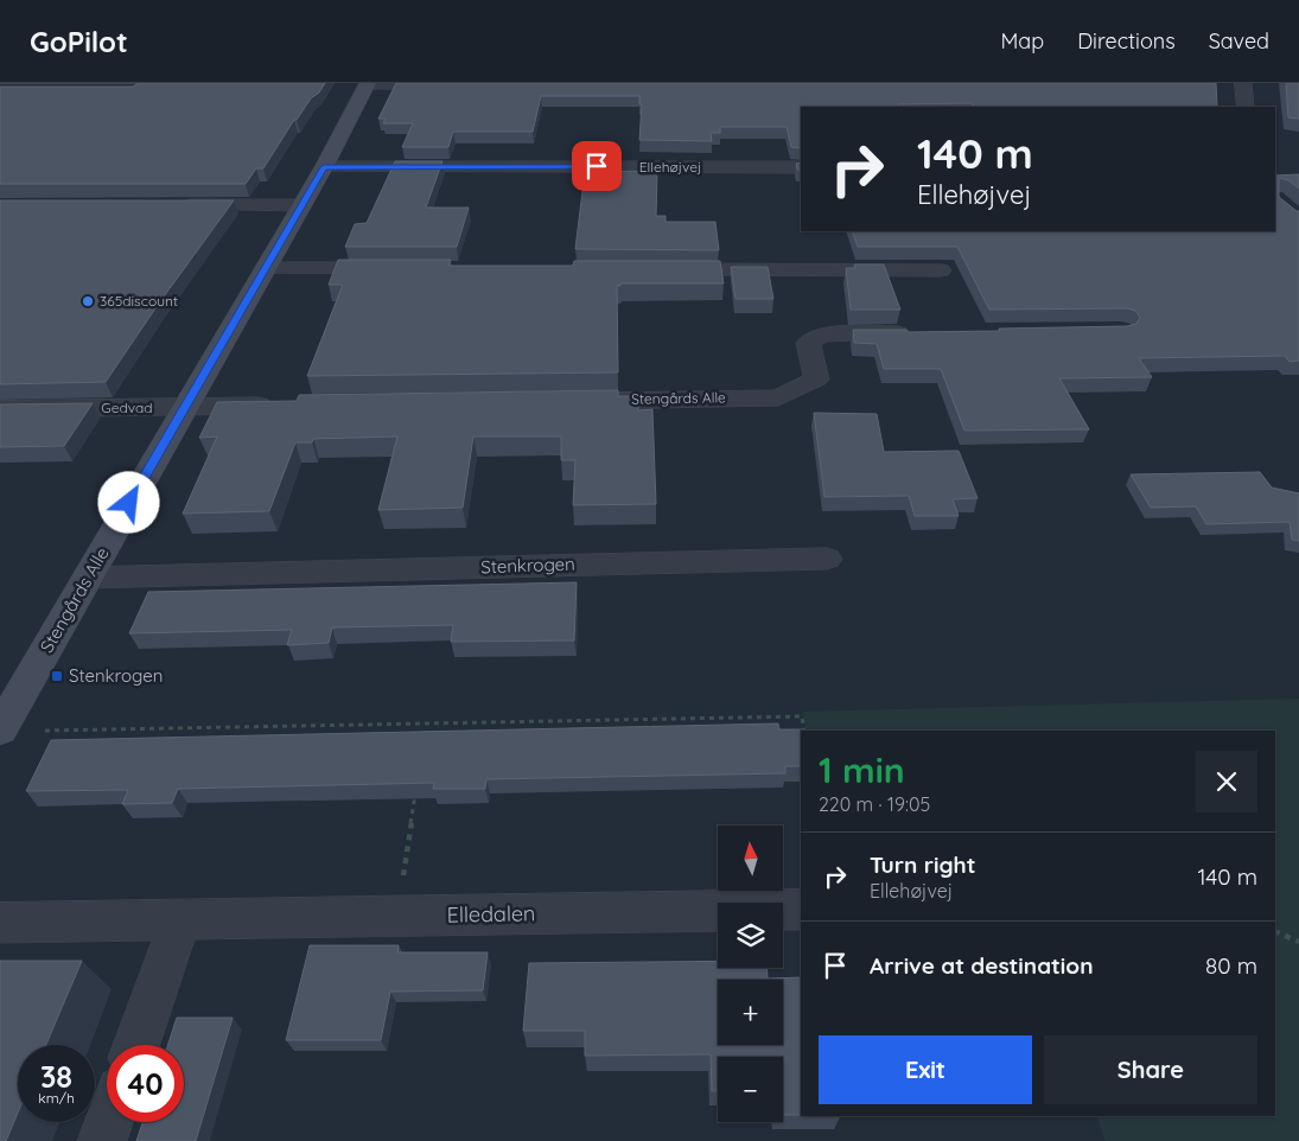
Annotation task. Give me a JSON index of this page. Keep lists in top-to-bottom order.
{
  "streets": {
    "street": [
      "Ellehøjvej",
      "Stengårds Alle",
      "Gedvad",
      "Stenkrogen",
      "Elledalen"
    ]
  },
  "crossings": [
    ["Ellehøjvej", "Stengårds Alle"],
    ["Stengårds Alle", "Gedvad"],
    ["Stengårds Alle", "Stenkrogen"]
  ],
  "places": {
    "other": ["365discount"],
    "transit": ["Stenkrogen"]
  },
  "north": "top",
  "page": {
    "header": "GoPilot",
    "nav": ["Map", "Directions", "Saved"],
    "turn": ["140 m", "Ellehøjvej"],
    "heading": ["1 min", "220 m · 19:05"],
    "map_buttons": ["+", "−"],
    "list": [
      {
        "name": "Turn right",
        "note": "Ellehøjvej",
        "value": "140 m"
      },
      {
        "name": "Arrive at destination",
        "value": "80 m"
      }
    ],
    "buttons": ["Exit", "Share"],
    "speed": "38 km/h",
    "limit": "40"
  }
}
